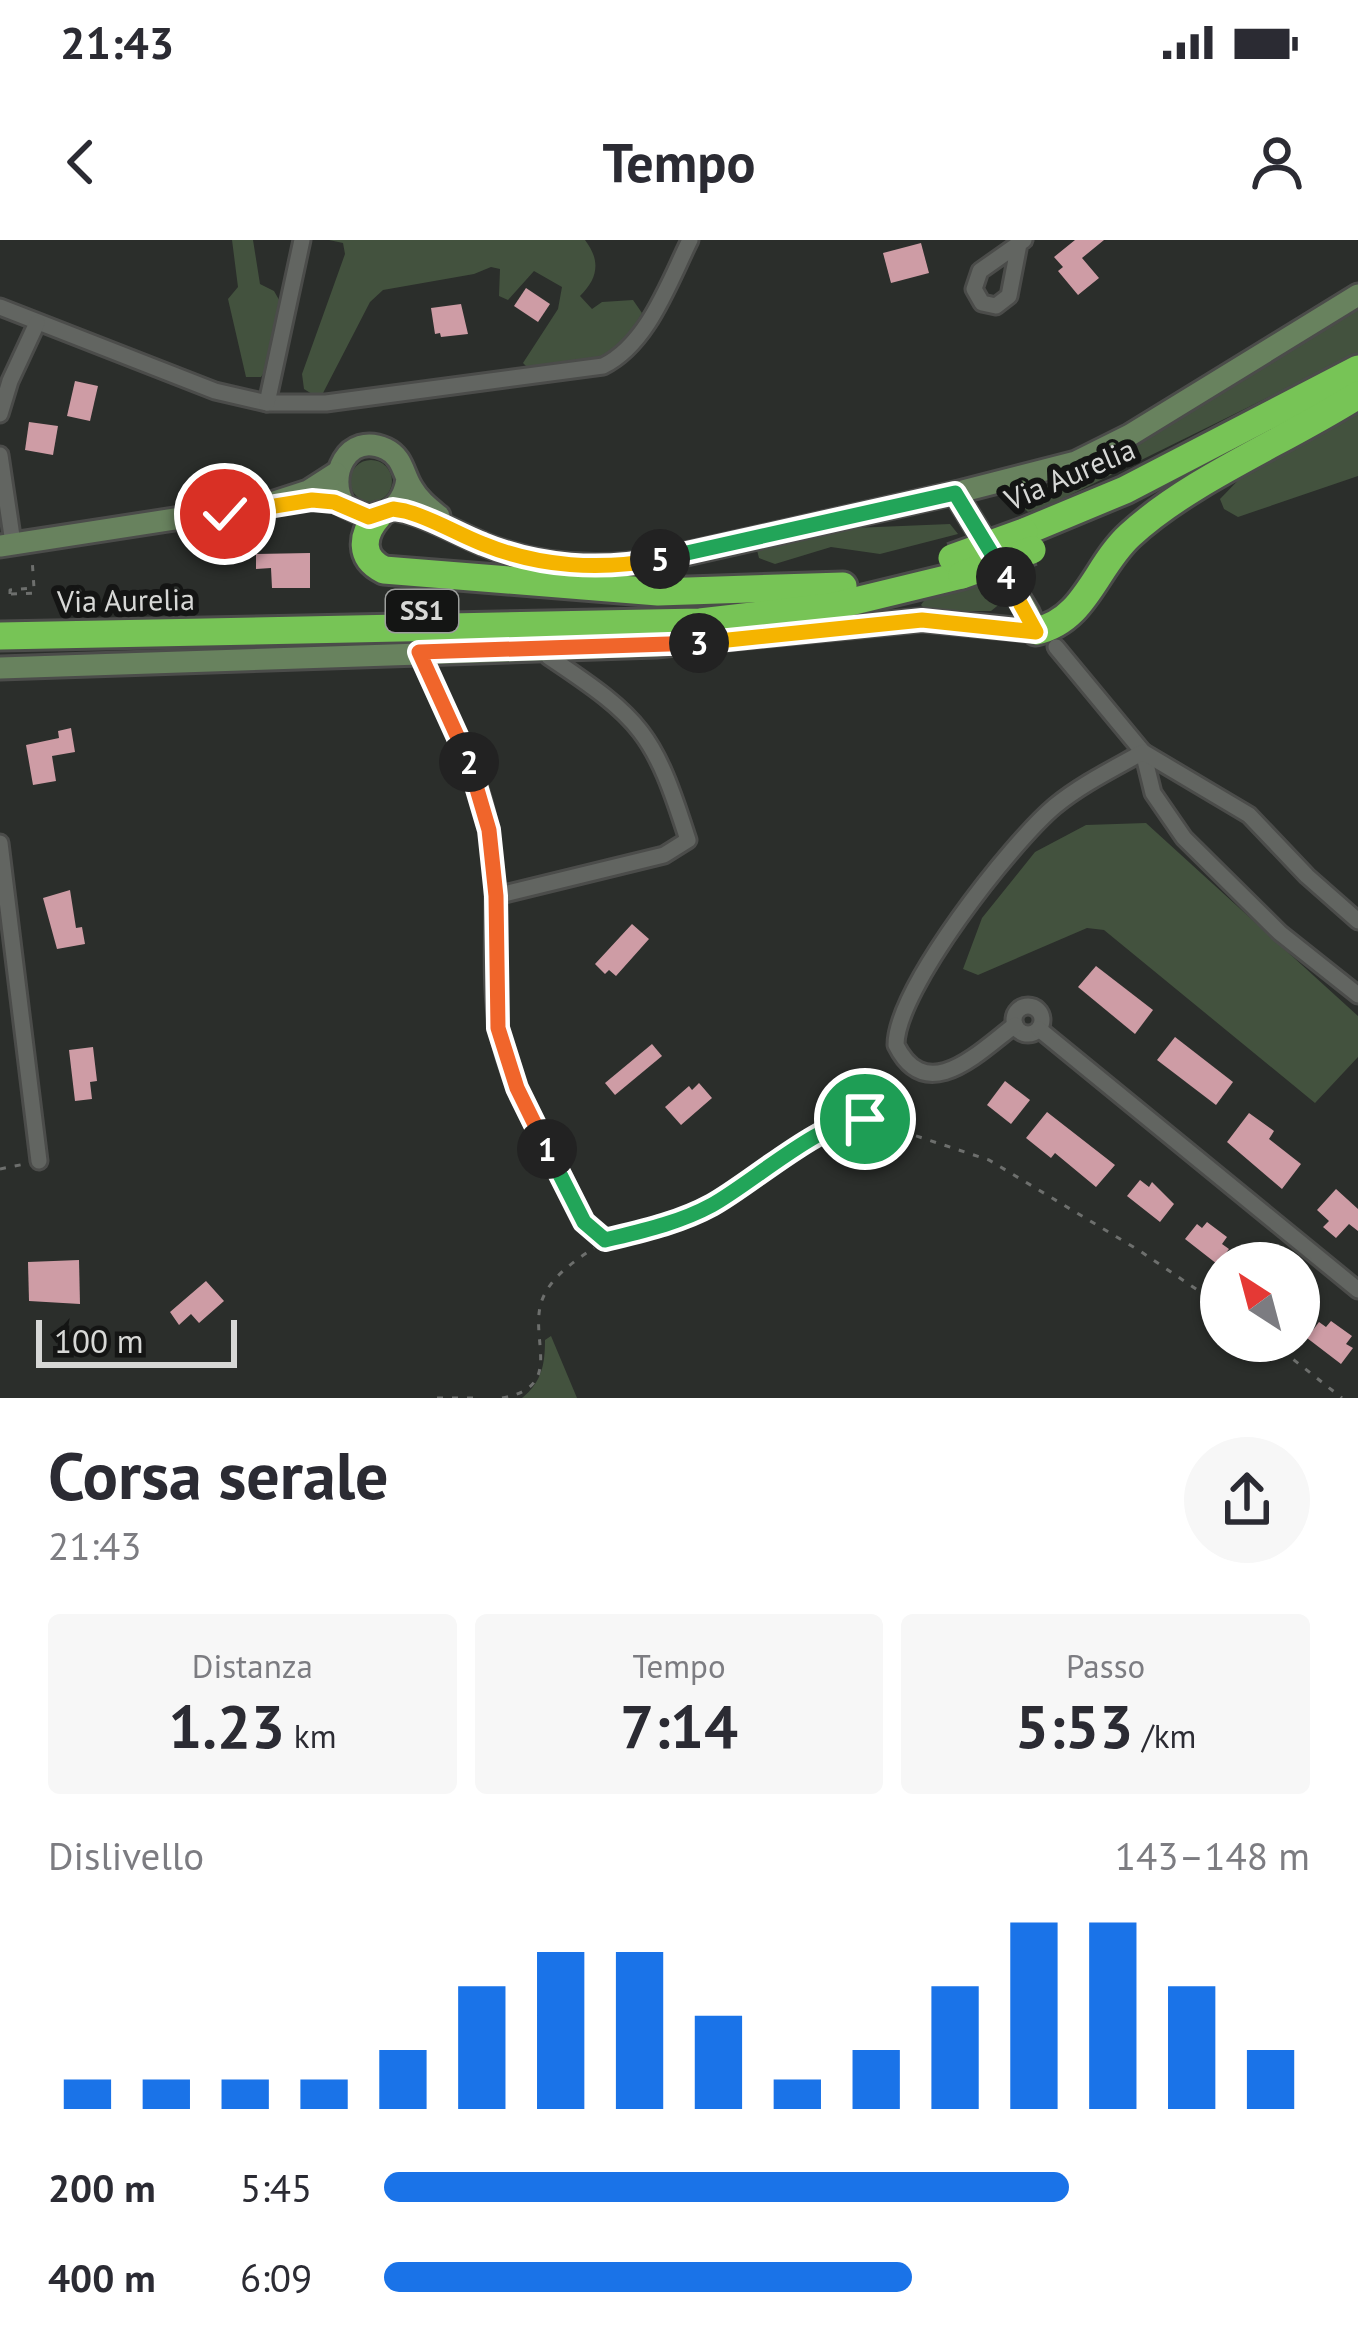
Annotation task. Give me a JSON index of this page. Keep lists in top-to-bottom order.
{
  "streets": {
    "highway": ["Via Aurelia", "SS1"]
  },
  "scale_bar": "100 m",
  "north": "top left",
  "page": {
    "status": "21:43",
    "header": "Tempo",
    "pins": [
      "5",
      "4",
      "3",
      "2",
      "1"
    ],
    "scale": "100 m",
    "heading": ["Corsa serale", "21:43"],
    "stats": [
      ["Distanza", "1.23 km"],
      ["Tempo", "7:14"],
      ["Passo", "5:53 /km"]
    ],
    "chart": ["Dislivello", "143–148 m"],
    "list": [
      {
        "name": "200 m",
        "note": "5:45"
      },
      {
        "name": "400 m",
        "note": "6:09"
      }
    ]
  }
}
